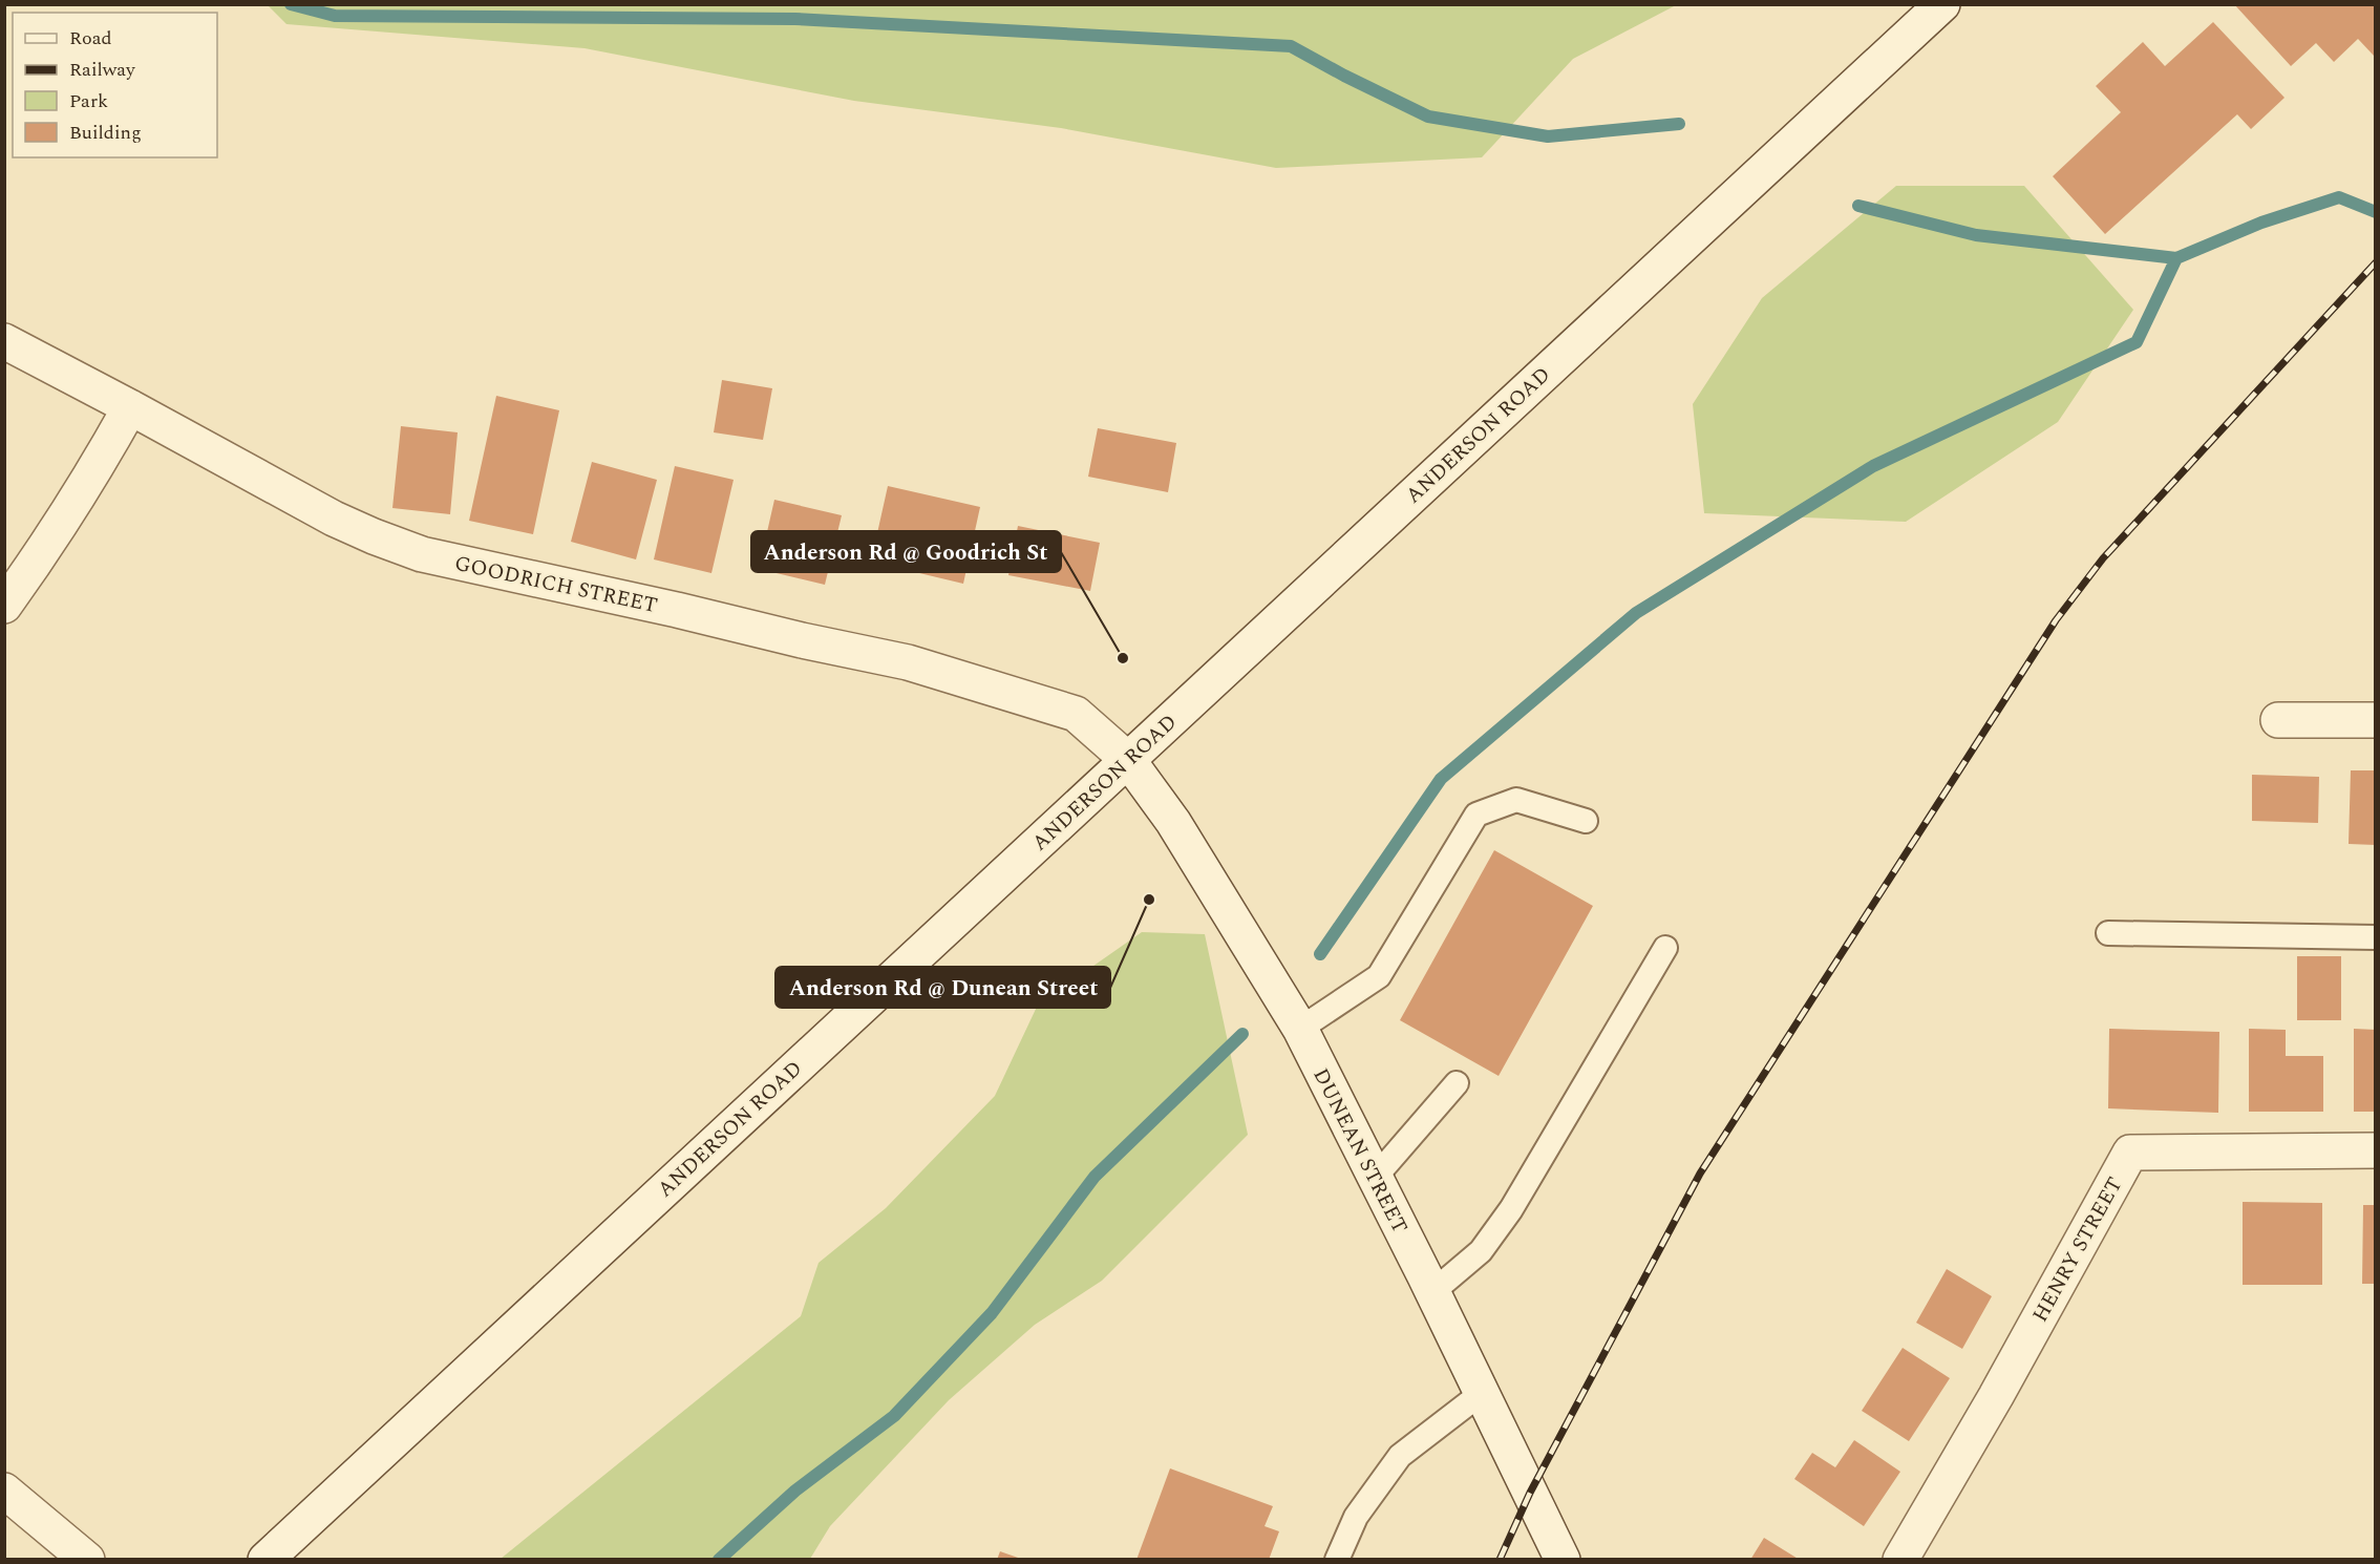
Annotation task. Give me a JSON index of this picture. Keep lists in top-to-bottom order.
{
  "streets": {
    "street": [
      "ANDERSON ROAD",
      "GOODRICH STREET",
      "DUNEAN STREET",
      "HENRY STREET"
    ]
  },
  "crossings": [
    ["ANDERSON ROAD", "GOODRICH STREET"],
    ["ANDERSON ROAD", "DUNEAN STREET"],
    ["GOODRICH STREET", "DUNEAN STREET"]
  ],
  "places": ["Anderson Rd @ Goodrich St", "Anderson Rd @ Dunean Street"],
  "legend": [
    "Road",
    "Railway",
    "Park",
    "Building"
  ]
}
